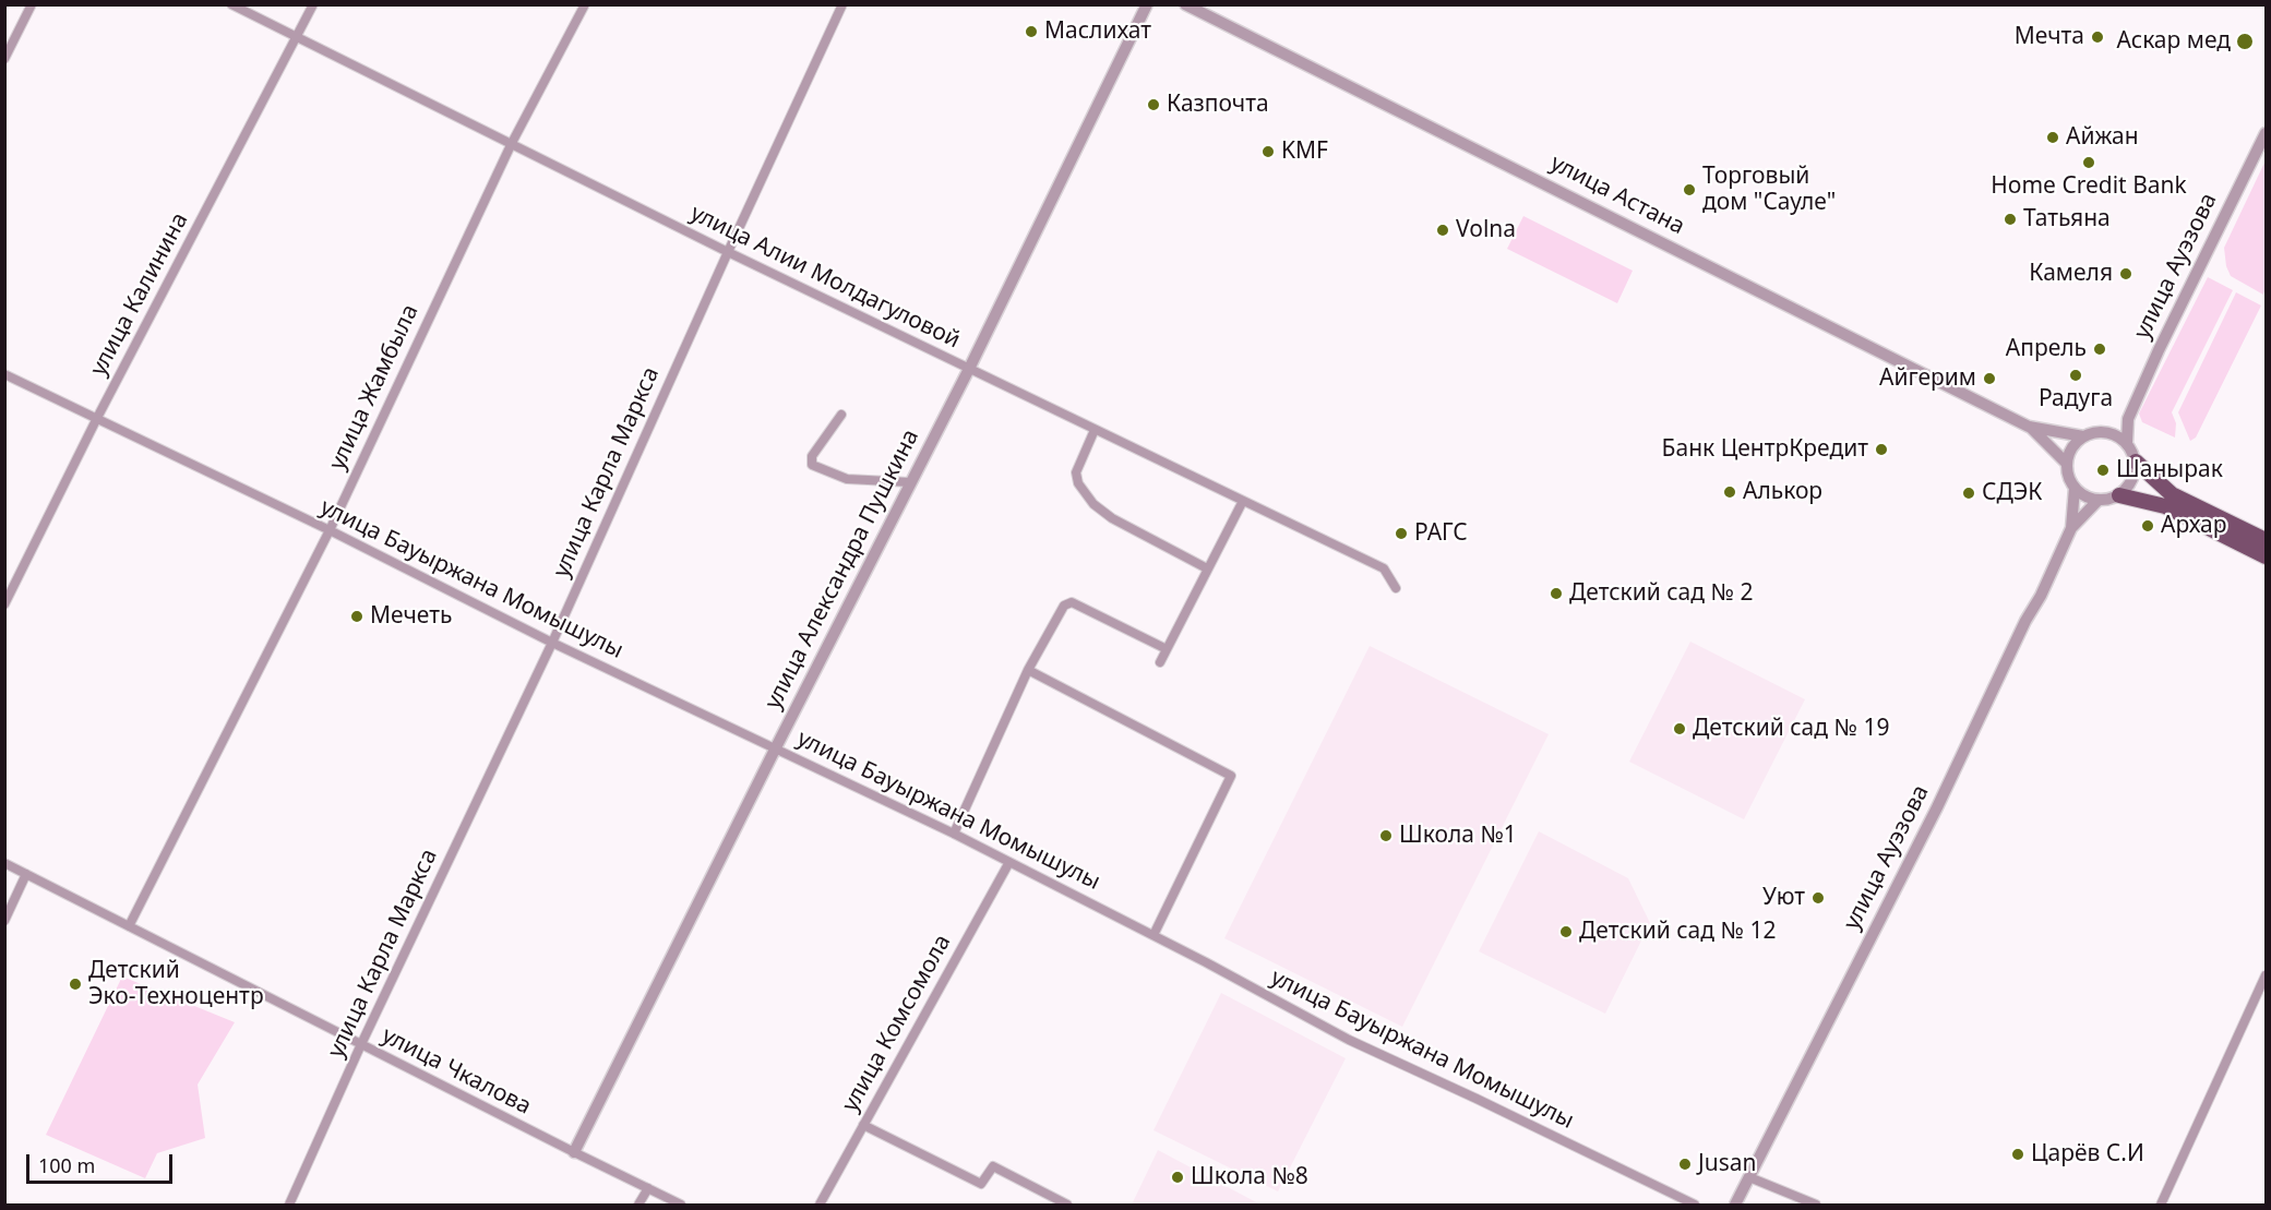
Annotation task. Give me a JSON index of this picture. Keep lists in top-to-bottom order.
{
  "streets": {
    "street": [
      "улица Астана",
      "улица Ауэзова",
      "улица Алии Молдагуловой",
      "улица Калинина",
      "улица Жамбыла",
      "улица Карла Маркса",
      "улица Александра Пушкина",
      "улица Бауыржана Момышулы",
      "улица Комсомола",
      "улица Чкалова"
    ]
  },
  "crossings": [
    ["улица Алии Молдагуловой", "улица Калинина"],
    ["улица Алии Молдагуловой", "улица Жамбыла"],
    ["улица Алии Молдагуловой", "улица Карла Маркса"],
    ["улица Алии Молдагуловой", "улица Александра Пушкина"],
    ["улица Калинина", "улица Бауыржана Момышулы"],
    ["улица Жамбыла", "улица Бауыржана Момышулы"],
    ["улица Жамбыла", "улица Чкалова"],
    ["улица Карла Маркса", "улица Бауыржана Момышулы"],
    ["улица Карла Маркса", "улица Чкалова"],
    ["улица Александра Пушкина", "улица Бауыржана Момышулы"],
    ["улица Александра Пушкина", "улица Чкалова"],
    ["улица Бауыржана Момышулы", "улица Комсомола"]
  ],
  "places": [
    "Маслихат",
    "Мечта",
    "Аскар мед",
    "Казпочта",
    "Айжан",
    "KMF",
    "Home Credit Bank",
    "Торговый дом \"Сауле\"",
    "Татьяна",
    "Volna",
    "Камеля",
    "Апрель",
    "Радуга",
    "Айгерим",
    "Банк ЦентрКредит",
    "Шанырак",
    "Алькор",
    "СДЭК",
    "Архар",
    "РАГС",
    "Детский сад № 2",
    "Мечеть",
    "Детский сад № 19",
    "Школа №1",
    "Уют",
    "Детский сад № 12",
    "Детский Эко-Техноцентр",
    "Царёв С.И",
    "Jusan",
    "Школа №8"
  ],
  "scale_bar": "100 m"
}
